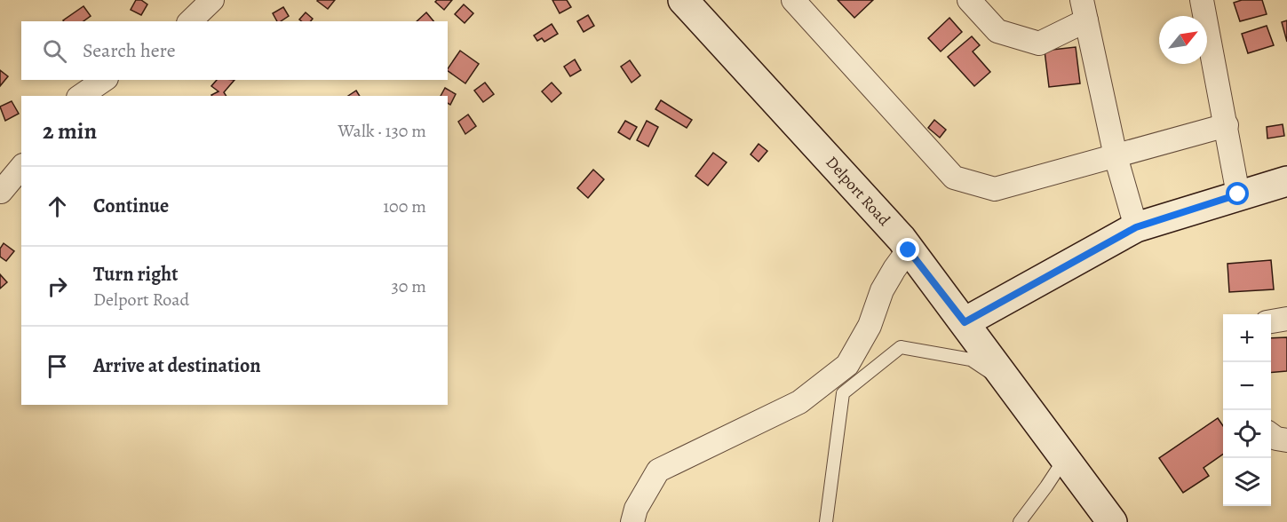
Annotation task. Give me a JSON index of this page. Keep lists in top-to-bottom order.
{
  "streets": {
    "main road": ["Delport Road"]
  },
  "north": "top right",
  "page": {
    "search": "Search here",
    "heading": ["2 min", "Walk · 130 m"],
    "list": [
      ["Continue", "100 m"],
      ["Turn right", "Delport Road", "30 m"],
      "Arrive at destination"
    ],
    "map_buttons": ["+", "−"]
  }
}
